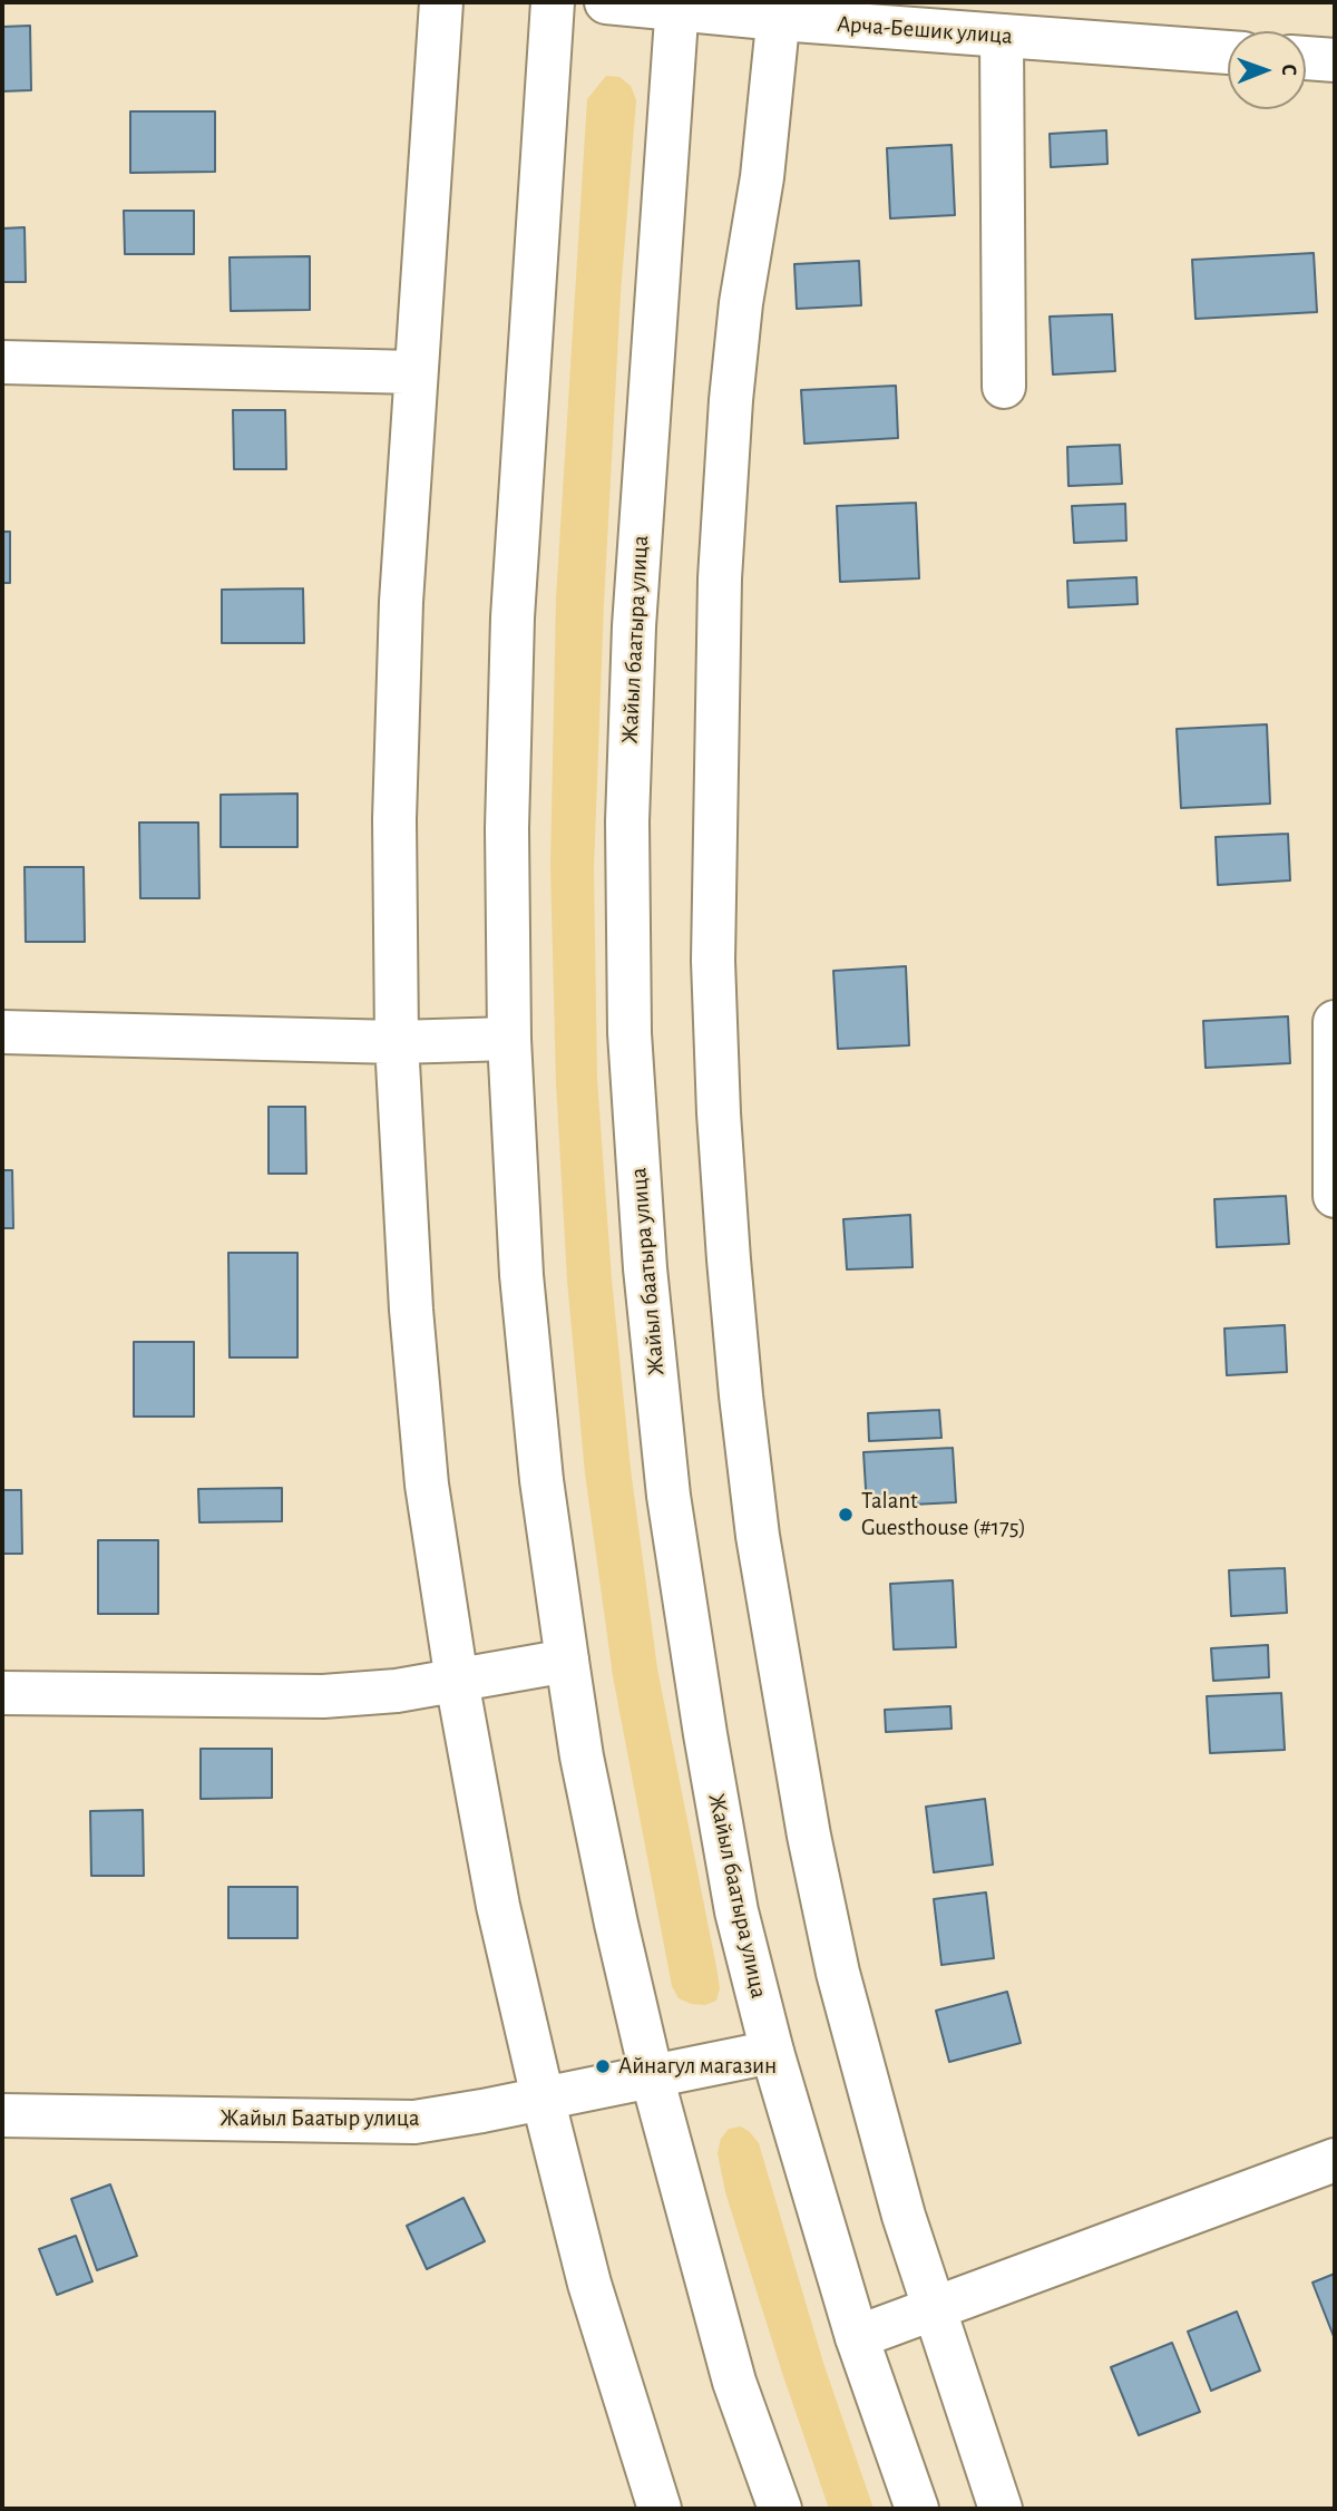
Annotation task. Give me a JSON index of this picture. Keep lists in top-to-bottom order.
{
  "streets": {
    "street": ["Арча-Бешик улица", "Жайыл баатыра улица", "Жайыл Баатыр улица"]
  },
  "crossings": [
    ["Арча-Бешик улица", "Жайыл баатыра улица"],
    ["Жайыл баатыра улица", "Жайыл Баатыр улица"]
  ],
  "places": ["Talant Guesthouse (#175)", "Айнагул магазин"],
  "north": "right"
}
